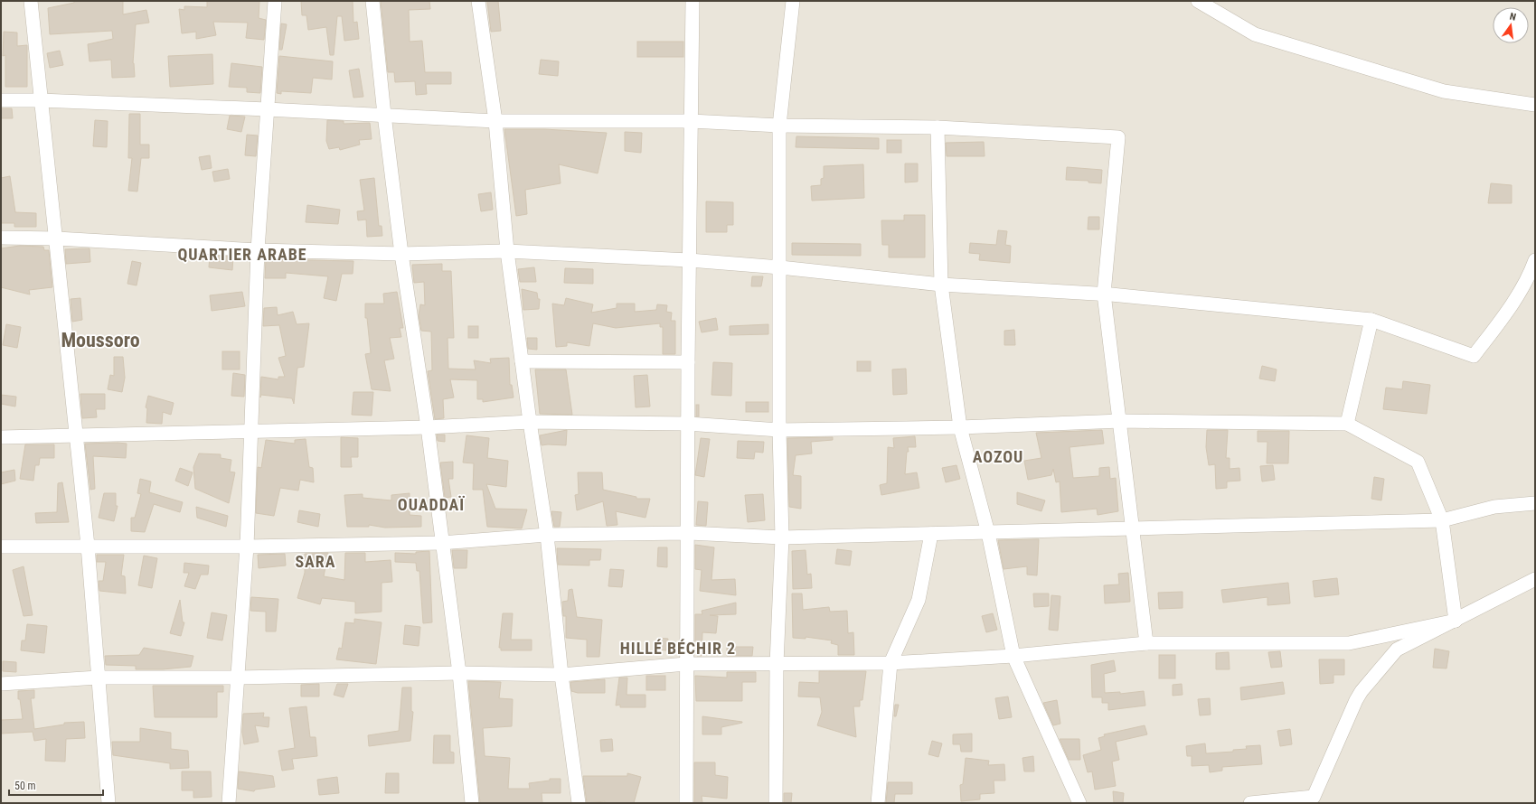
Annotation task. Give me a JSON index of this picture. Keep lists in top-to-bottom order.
{
  "districts": [
    "QUARTIER ARABE",
    "Moussoro",
    "AOZOU",
    "OUADDAÏ",
    "SARA",
    "HILLÉ BÉCHIR 2"
  ],
  "scale_bar": "50 m",
  "north": "top"
}
